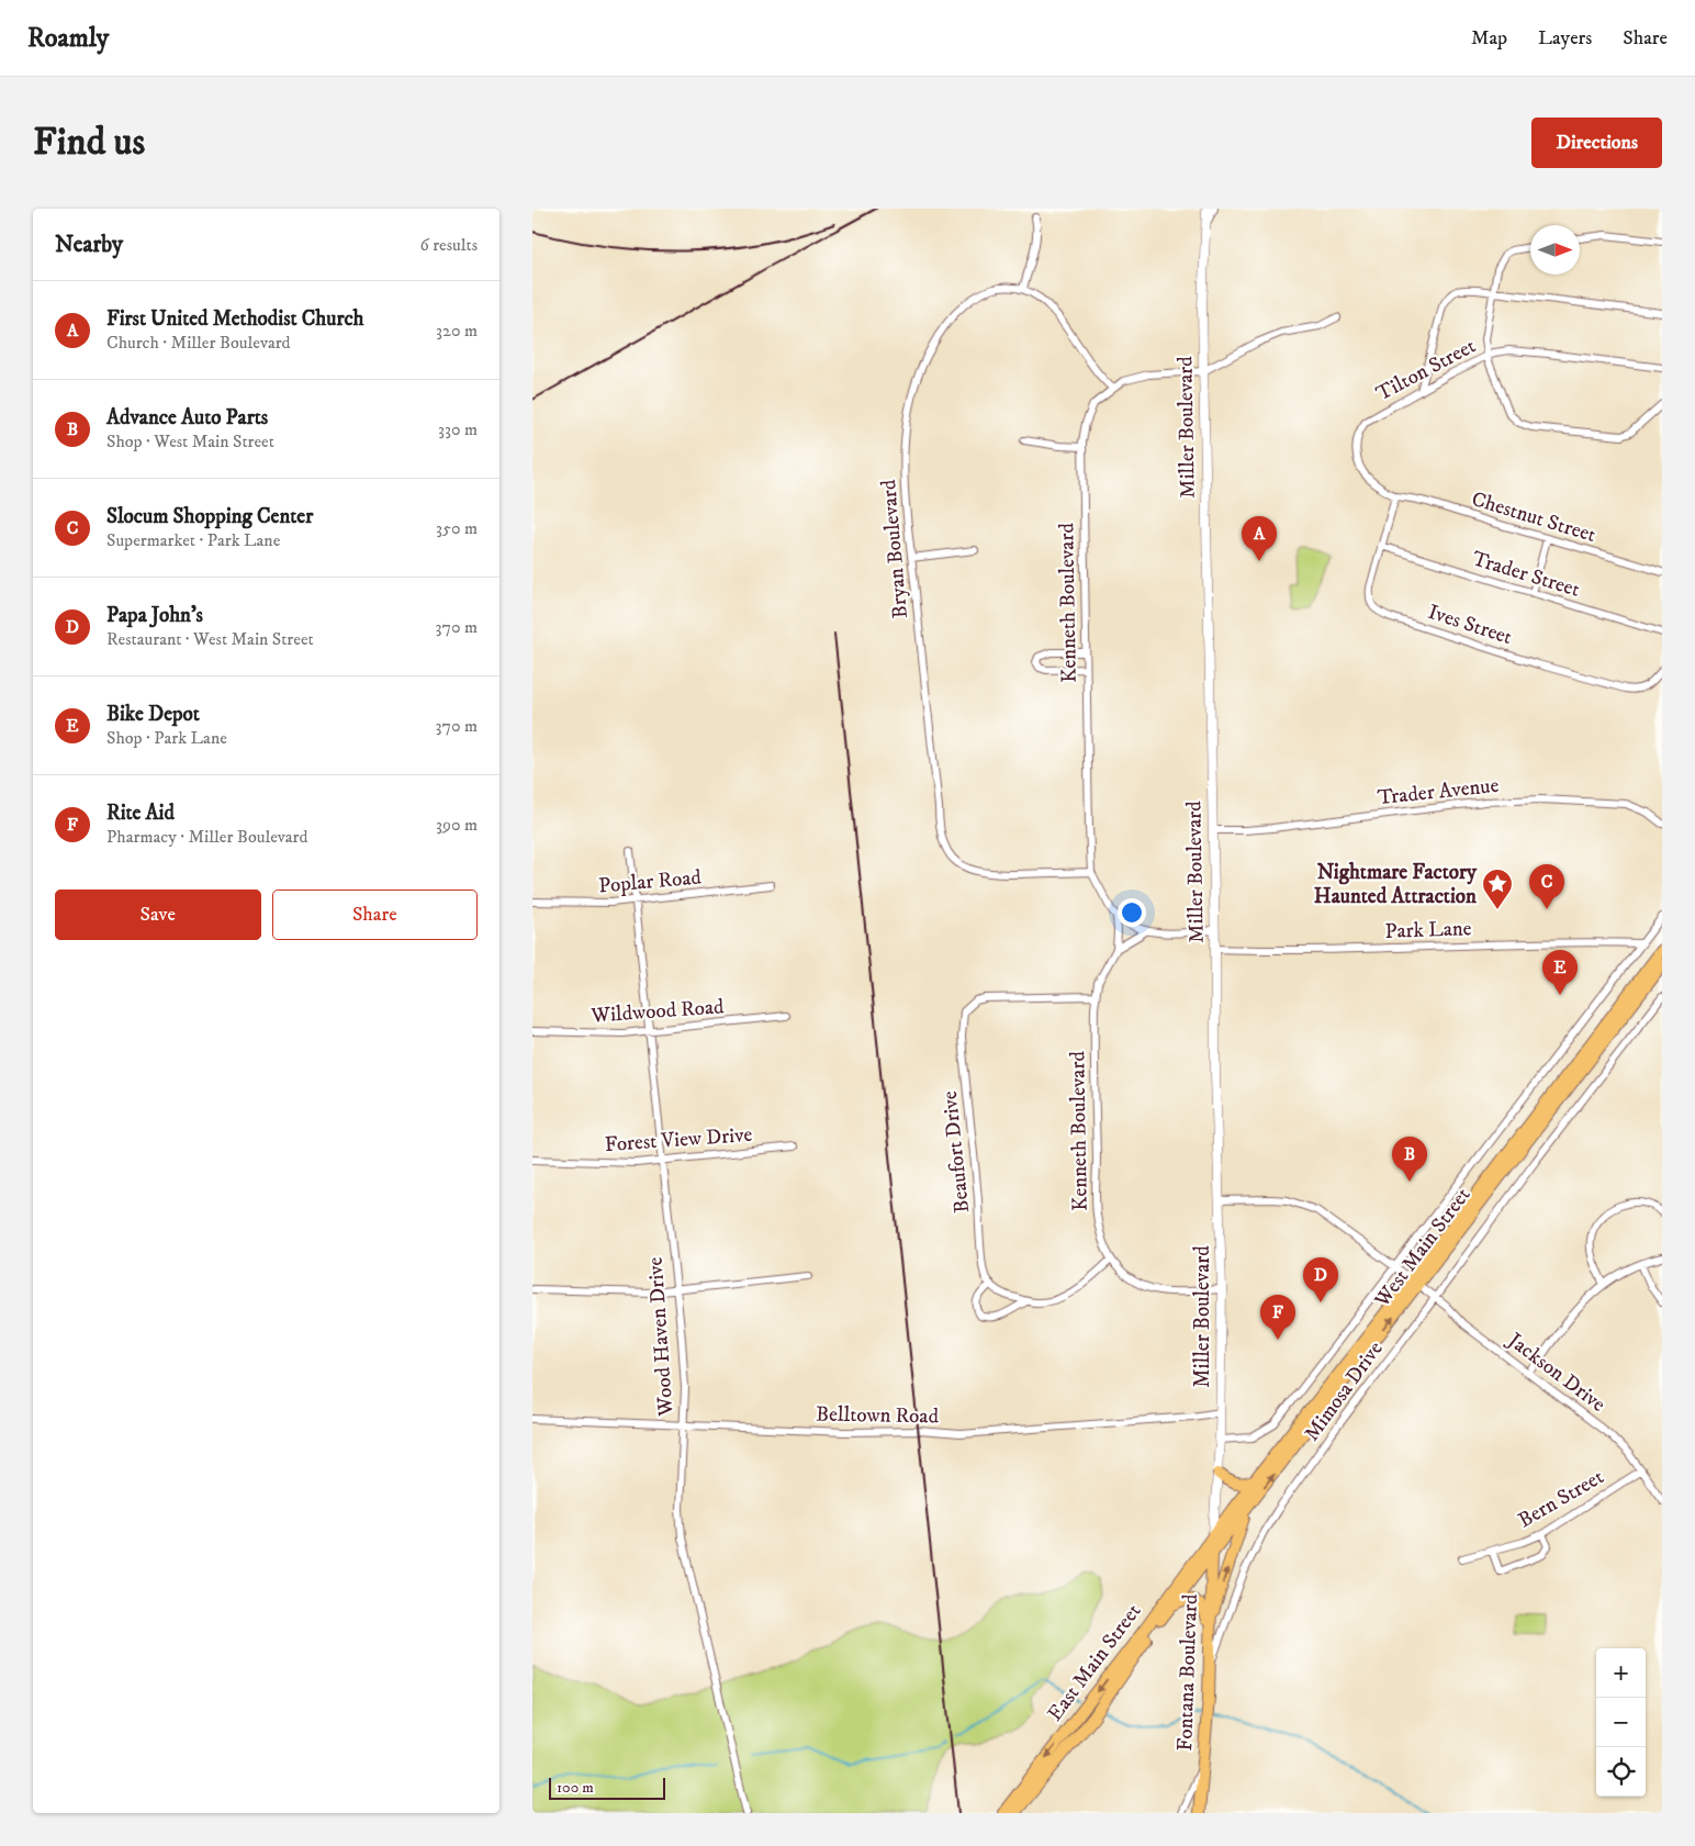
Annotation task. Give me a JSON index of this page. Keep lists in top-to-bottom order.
{
  "streets": {
    "main road": ["West Main Street", "East Main Street", "Fontana Boulevard"],
    "street": [
      "Tilton Street",
      "Miller Boulevard",
      "Chestnut Street",
      "Bryan Boulevard",
      "Trader Street",
      "Kenneth Boulevard",
      "Ives Street",
      "Trader Avenue",
      "Poplar Road",
      "Park Lane",
      "Wildwood Road",
      "Forest View Drive",
      "Beaufort Drive",
      "Wood Haven Drive",
      "Jackson Drive",
      "Mimosa Drive",
      "Belltown Road",
      "Bern Street"
    ]
  },
  "crossings": [
    ["Tilton Street", "Chestnut Street"],
    ["Tilton Street", "Ives Street"],
    ["Miller Boulevard", "Kenneth Boulevard"],
    ["Miller Boulevard", "Trader Avenue"],
    ["Miller Boulevard", "Park Lane"],
    ["Miller Boulevard", "West Main Street"],
    ["Miller Boulevard", "Jackson Drive"],
    ["Miller Boulevard", "Belltown Road"],
    ["Miller Boulevard", "East Main Street"],
    ["Miller Boulevard", "Fontana Boulevard"],
    ["Chestnut Street", "Ives Street"],
    ["Bryan Boulevard", "Kenneth Boulevard"],
    ["Trader Street", "Ives Street"],
    ["Kenneth Boulevard", "Beaufort Drive"],
    ["Poplar Road", "Wood Haven Drive"],
    ["Wildwood Road", "Wood Haven Drive"],
    ["Forest View Drive", "Wood Haven Drive"],
    ["West Main Street", "Jackson Drive"],
    ["West Main Street", "East Main Street"],
    ["West Main Street", "Fontana Boulevard"],
    ["Wood Haven Drive", "Belltown Road"],
    ["Jackson Drive", "Mimosa Drive"],
    ["Jackson Drive", "Bern Street"],
    ["Mimosa Drive", "Fontana Boulevard"],
    ["East Main Street", "Fontana Boulevard"]
  ],
  "places": {
    "place": ["Nightmare Factory Haunted Attraction"]
  },
  "scale_bar": "100 m",
  "north": "right",
  "page": {
    "header": "Roamly",
    "nav": ["Map", "Layers", "Share"],
    "buttons": [
      "Directions",
      ["Save", "Share"]
    ],
    "title": "Find us",
    "heading": ["Nearby", "6 results"],
    "list": [
      {
        "mark": "A",
        "name": "First United Methodist Church",
        "note": "Church · Miller Boulevard",
        "value": "320 m"
      },
      {
        "mark": "B",
        "name": "Advance Auto Parts",
        "note": "Shop · West Main Street",
        "value": "330 m"
      },
      {
        "mark": "C",
        "name": "Slocum Shopping Center",
        "note": "Supermarket · Park Lane",
        "value": "350 m"
      },
      {
        "mark": "D",
        "name": "Papa John's",
        "note": "Restaurant · West Main Street",
        "value": "370 m"
      },
      {
        "mark": "E",
        "name": "Bike Depot",
        "note": "Shop · Park Lane",
        "value": "370 m"
      },
      {
        "mark": "F",
        "name": "Rite Aid",
        "note": "Pharmacy · Miller Boulevard",
        "value": "390 m"
      }
    ],
    "pins": [
      "A",
      "C",
      "E",
      "B",
      "D",
      "F"
    ],
    "map_buttons": ["+", "−"],
    "scale": "100 m"
  }
}
